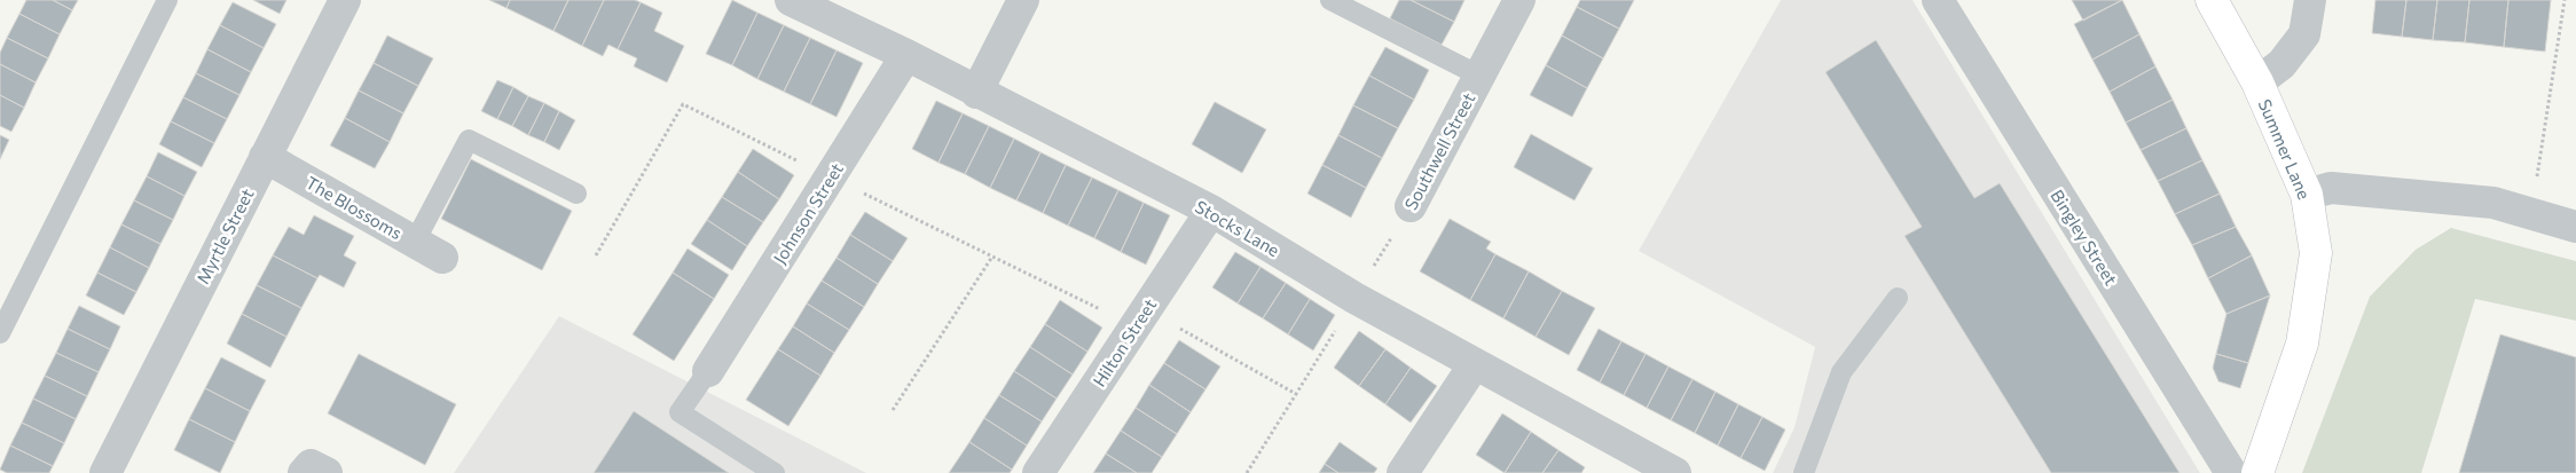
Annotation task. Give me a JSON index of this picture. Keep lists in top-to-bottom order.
{
  "streets": {
    "street": [
      "Summer Lane",
      "Southwell Street",
      "The Blossoms",
      "Johnson Street",
      "Stocks Lane",
      "Myrtle Street",
      "Bingley Street",
      "Hilton Street"
    ]
  },
  "crossings": [
    ["Southwell Street", "Stocks Lane"],
    ["The Blossoms", "Myrtle Street"],
    ["Johnson Street", "Stocks Lane"],
    ["Stocks Lane", "Hilton Street"]
  ]
}
